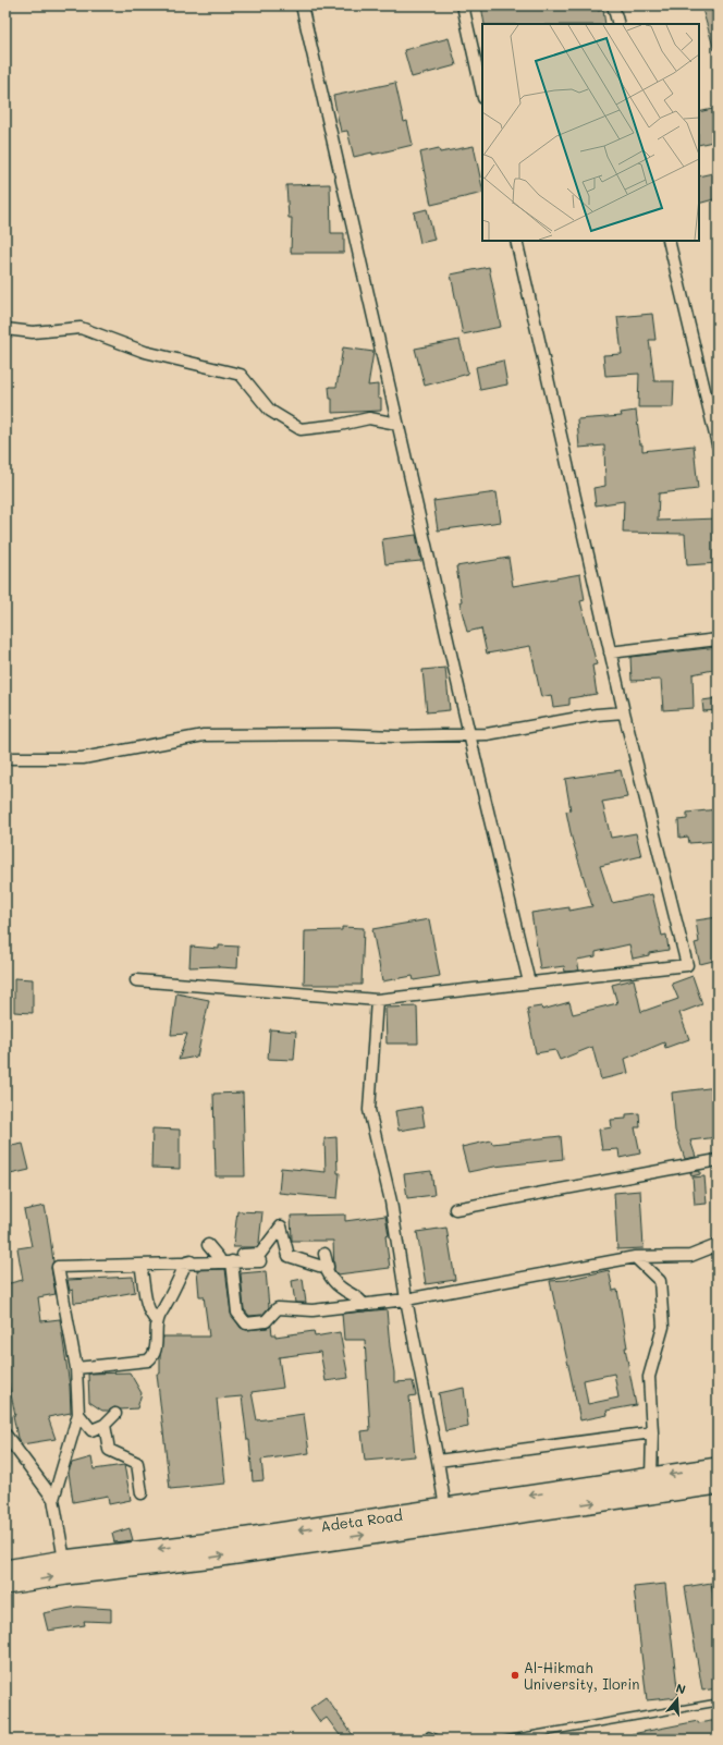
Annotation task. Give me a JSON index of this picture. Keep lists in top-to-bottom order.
{
  "streets": {
    "main road": ["Adeta Road"]
  },
  "places": ["Al-Hikmah University, Ilorin"],
  "north": "top"
}
